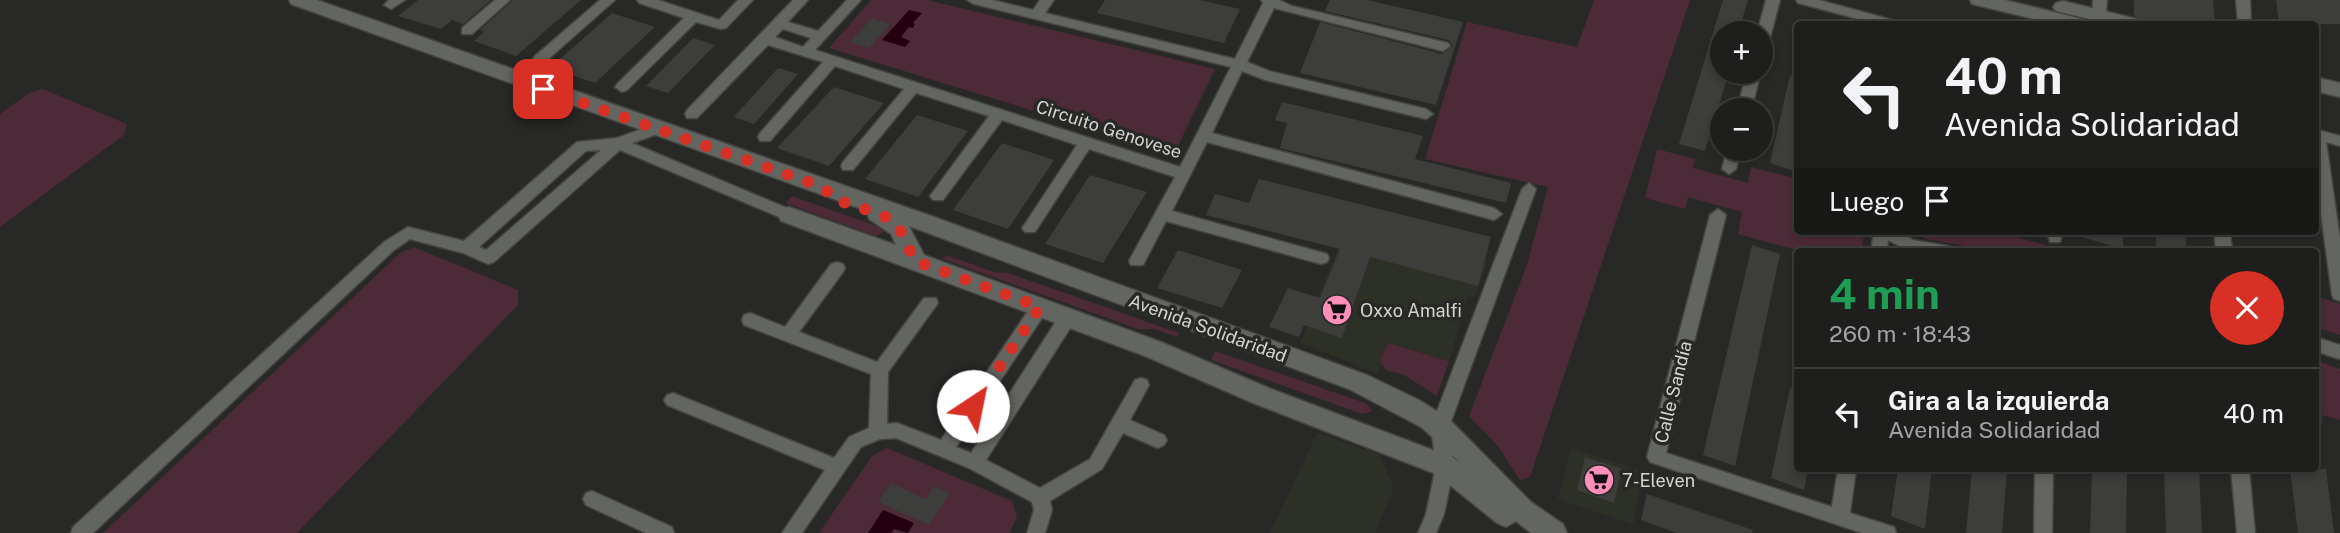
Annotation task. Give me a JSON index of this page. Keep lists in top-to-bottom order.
{
  "streets": {
    "main road": ["Avenida Solidaridad"],
    "street": ["Circuito Genovese", "Calle Sandía"]
  },
  "places": {
    "supermarket": ["Oxxo Amalfi", "7-Eleven"]
  },
  "page": {
    "map_buttons": ["+", "−"],
    "turn": ["40 m", "Avenida Solidaridad"],
    "then": "Luego",
    "heading": ["4 min", "260 m · 18:43"],
    "list": [
      {
        "name": "Gira a la izquierda",
        "note": "Avenida Solidaridad",
        "value": "40 m"
      }
    ]
  }
}
